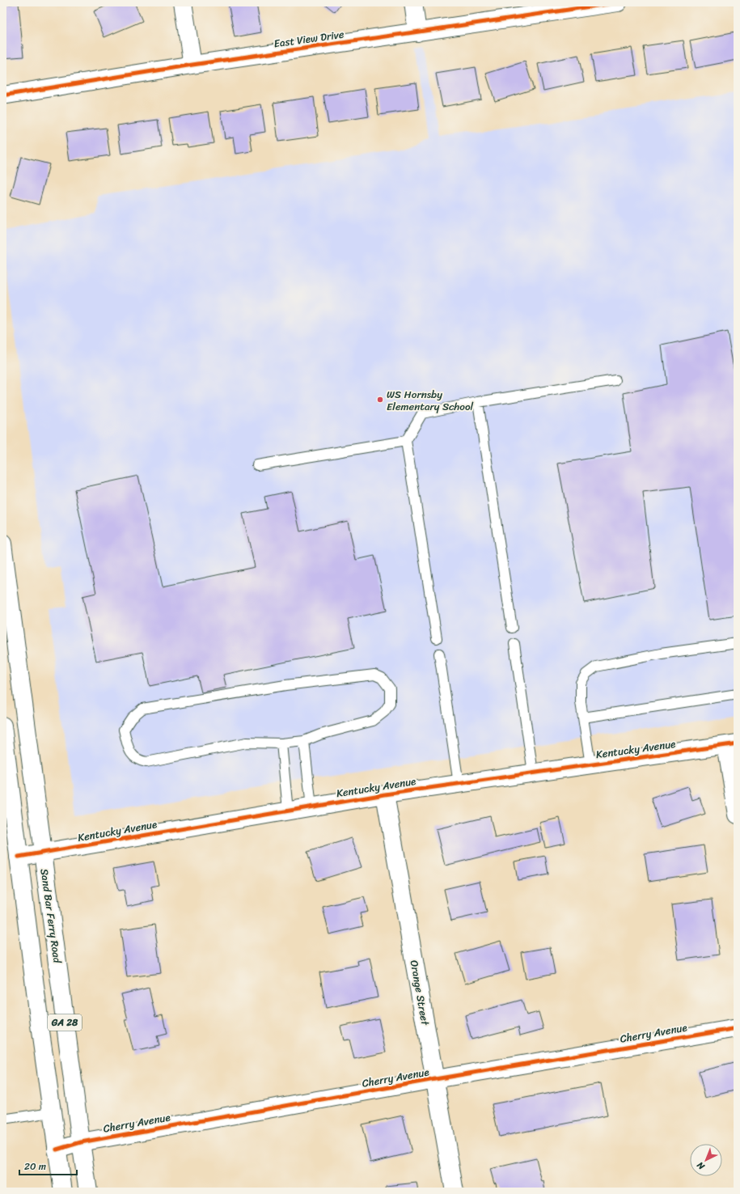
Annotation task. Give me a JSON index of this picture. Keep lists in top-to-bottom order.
{
  "streets": {
    "street": [
      "East View Drive",
      "Kentucky Avenue",
      "Sand Bar Ferry Road",
      "Orange Street",
      "GA 28",
      "Cherry Avenue"
    ]
  },
  "crossings": [
    ["Kentucky Avenue", "Sand Bar Ferry Road"],
    ["Kentucky Avenue", "Orange Street"],
    ["Kentucky Avenue", "GA 28"],
    ["Sand Bar Ferry Road", "Cherry Avenue"],
    ["Orange Street", "Cherry Avenue"],
    ["GA 28", "Cherry Avenue"]
  ],
  "places": ["WS Hornsby Elementary School"],
  "scale_bar": "20 m",
  "north": "bottom left"
}
